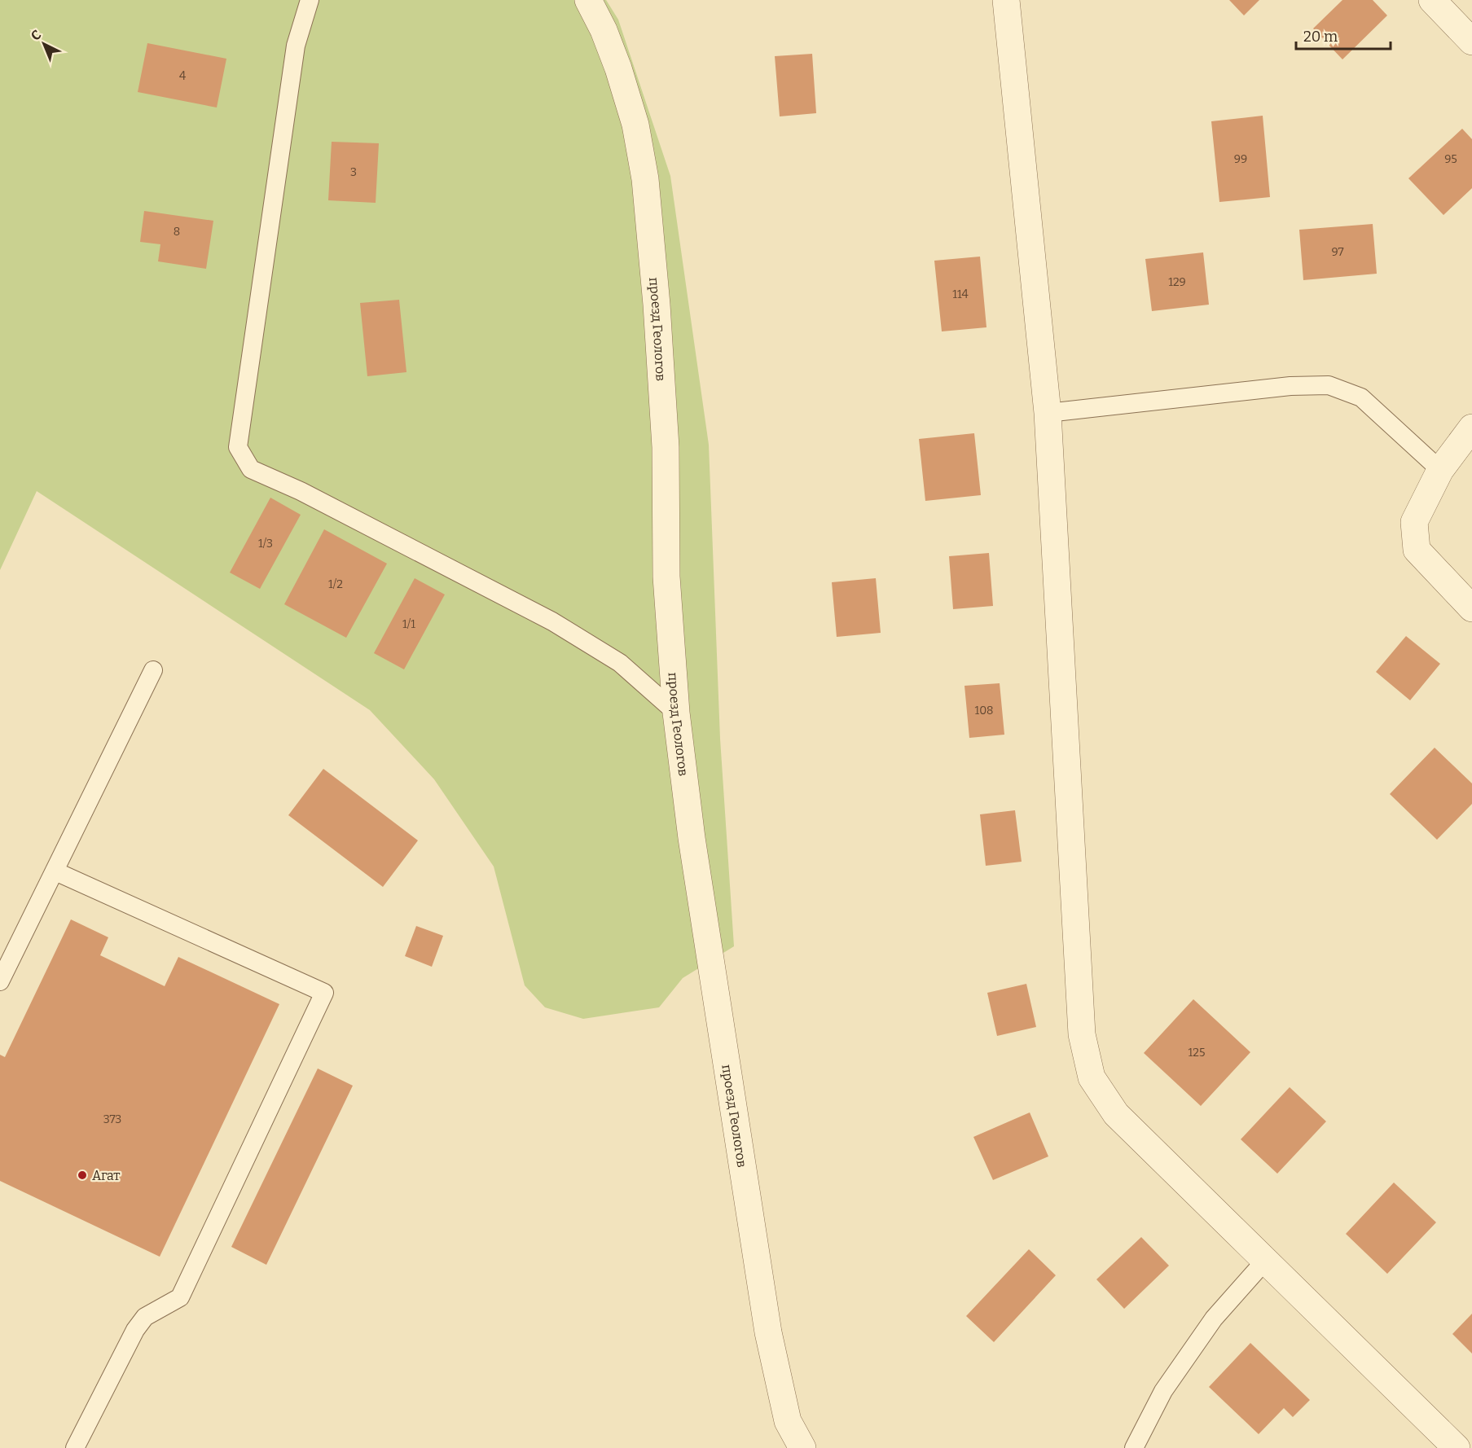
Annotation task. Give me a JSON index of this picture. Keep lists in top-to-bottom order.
{
  "streets": {
    "street": ["проезд Геологов"]
  },
  "places": ["Агат"],
  "house_numbers": [
    "4",
    "99",
    "95",
    "3",
    "8",
    "97",
    "129",
    "114",
    "1/3",
    "1/2",
    "1/1",
    "108",
    "125",
    "373"
  ],
  "scale_bar": "20 m",
  "north": "top left"
}
